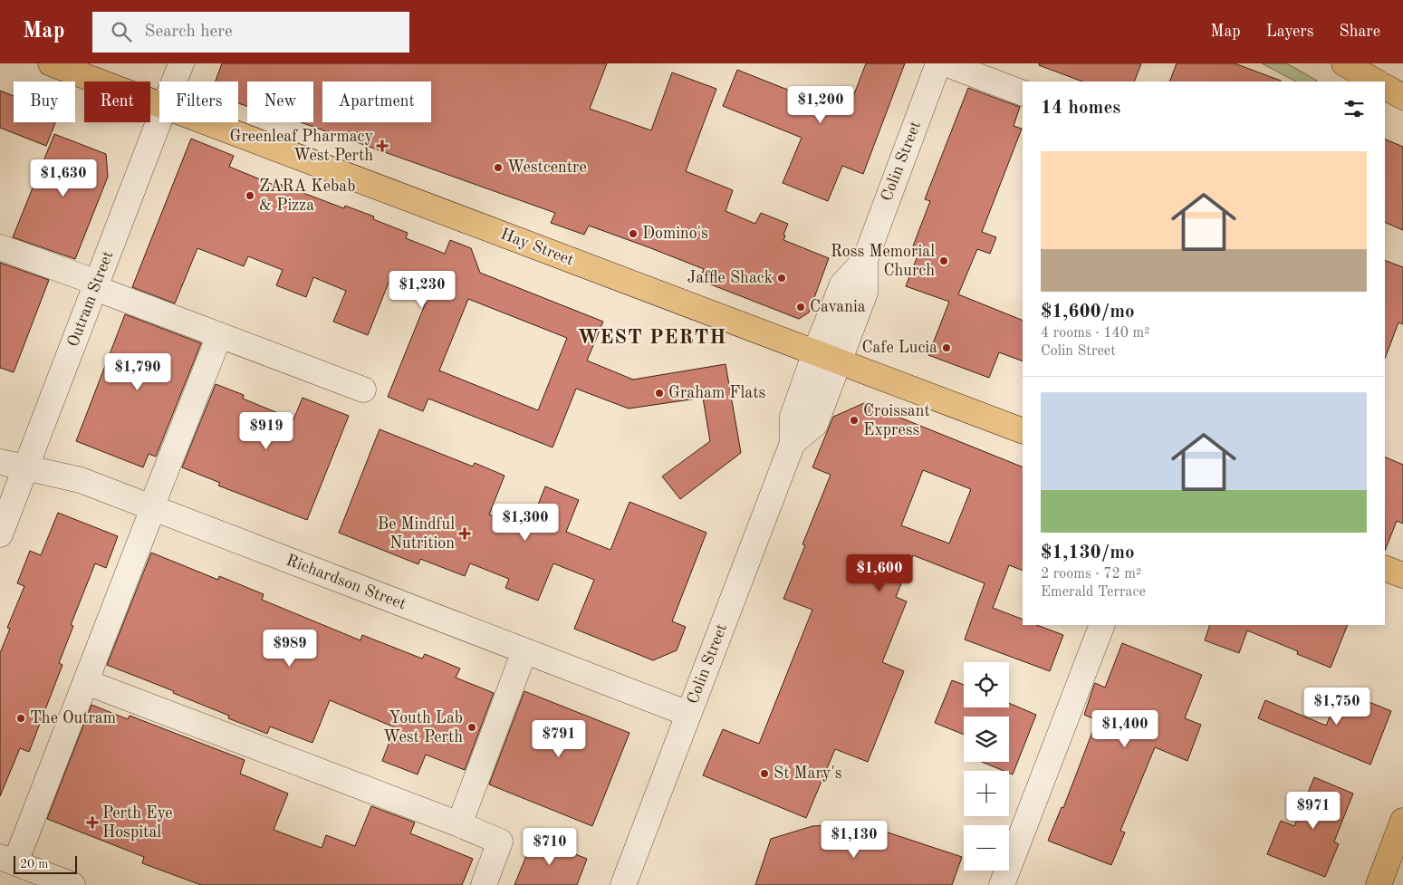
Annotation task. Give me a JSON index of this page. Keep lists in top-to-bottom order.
{
  "streets": {
    "main road": ["Hay Street"],
    "street": ["Colin Street", "Outram Street", "Richardson Street"]
  },
  "crossings": [
    ["Colin Street", "Hay Street"],
    ["Colin Street", "Richardson Street"],
    ["Outram Street", "Richardson Street"]
  ],
  "districts": ["WEST PERTH"],
  "places": {
    "health": ["Greenleaf Pharmacy West Perth", "Be Mindful Nutrition", "Perth Eye Hospital"],
    "other": [
      "Westcentre",
      "ZARA Kebab & Pizza",
      "Domino's",
      "Ross Memorial Church",
      "Jaffle Shack",
      "Cavania",
      "Cafe Lucia",
      "Graham Flats",
      "Croissant Express",
      "The Outram",
      "Youth Lab West Perth",
      "St Mary's"
    ]
  },
  "scale_bar": "20 m",
  "page": {
    "header": "Map",
    "search": "Search here",
    "nav": ["Map", "Layers", "Share"],
    "chip": [
      "Buy",
      "Rent",
      "Filters",
      "New",
      "Apartment"
    ],
    "heading": "14 homes",
    "price": [
      "$1,200",
      "$1,630",
      "$1,230",
      "$1,790",
      "$919",
      "$1,300",
      "$1,600",
      "$989",
      "$1,750",
      "$1,400",
      "$791",
      "$971",
      "$1,130",
      "$710"
    ],
    "list": [
      {
        "name": "$1,600/mo",
        "note": "4 rooms · 140 m² · Colin Street"
      },
      {
        "name": "$1,130/mo",
        "note": "2 rooms · 72 m² · Emerald Terrace"
      }
    ],
    "map_buttons": ["+", "−"],
    "scale": "20 m"
  }
}
